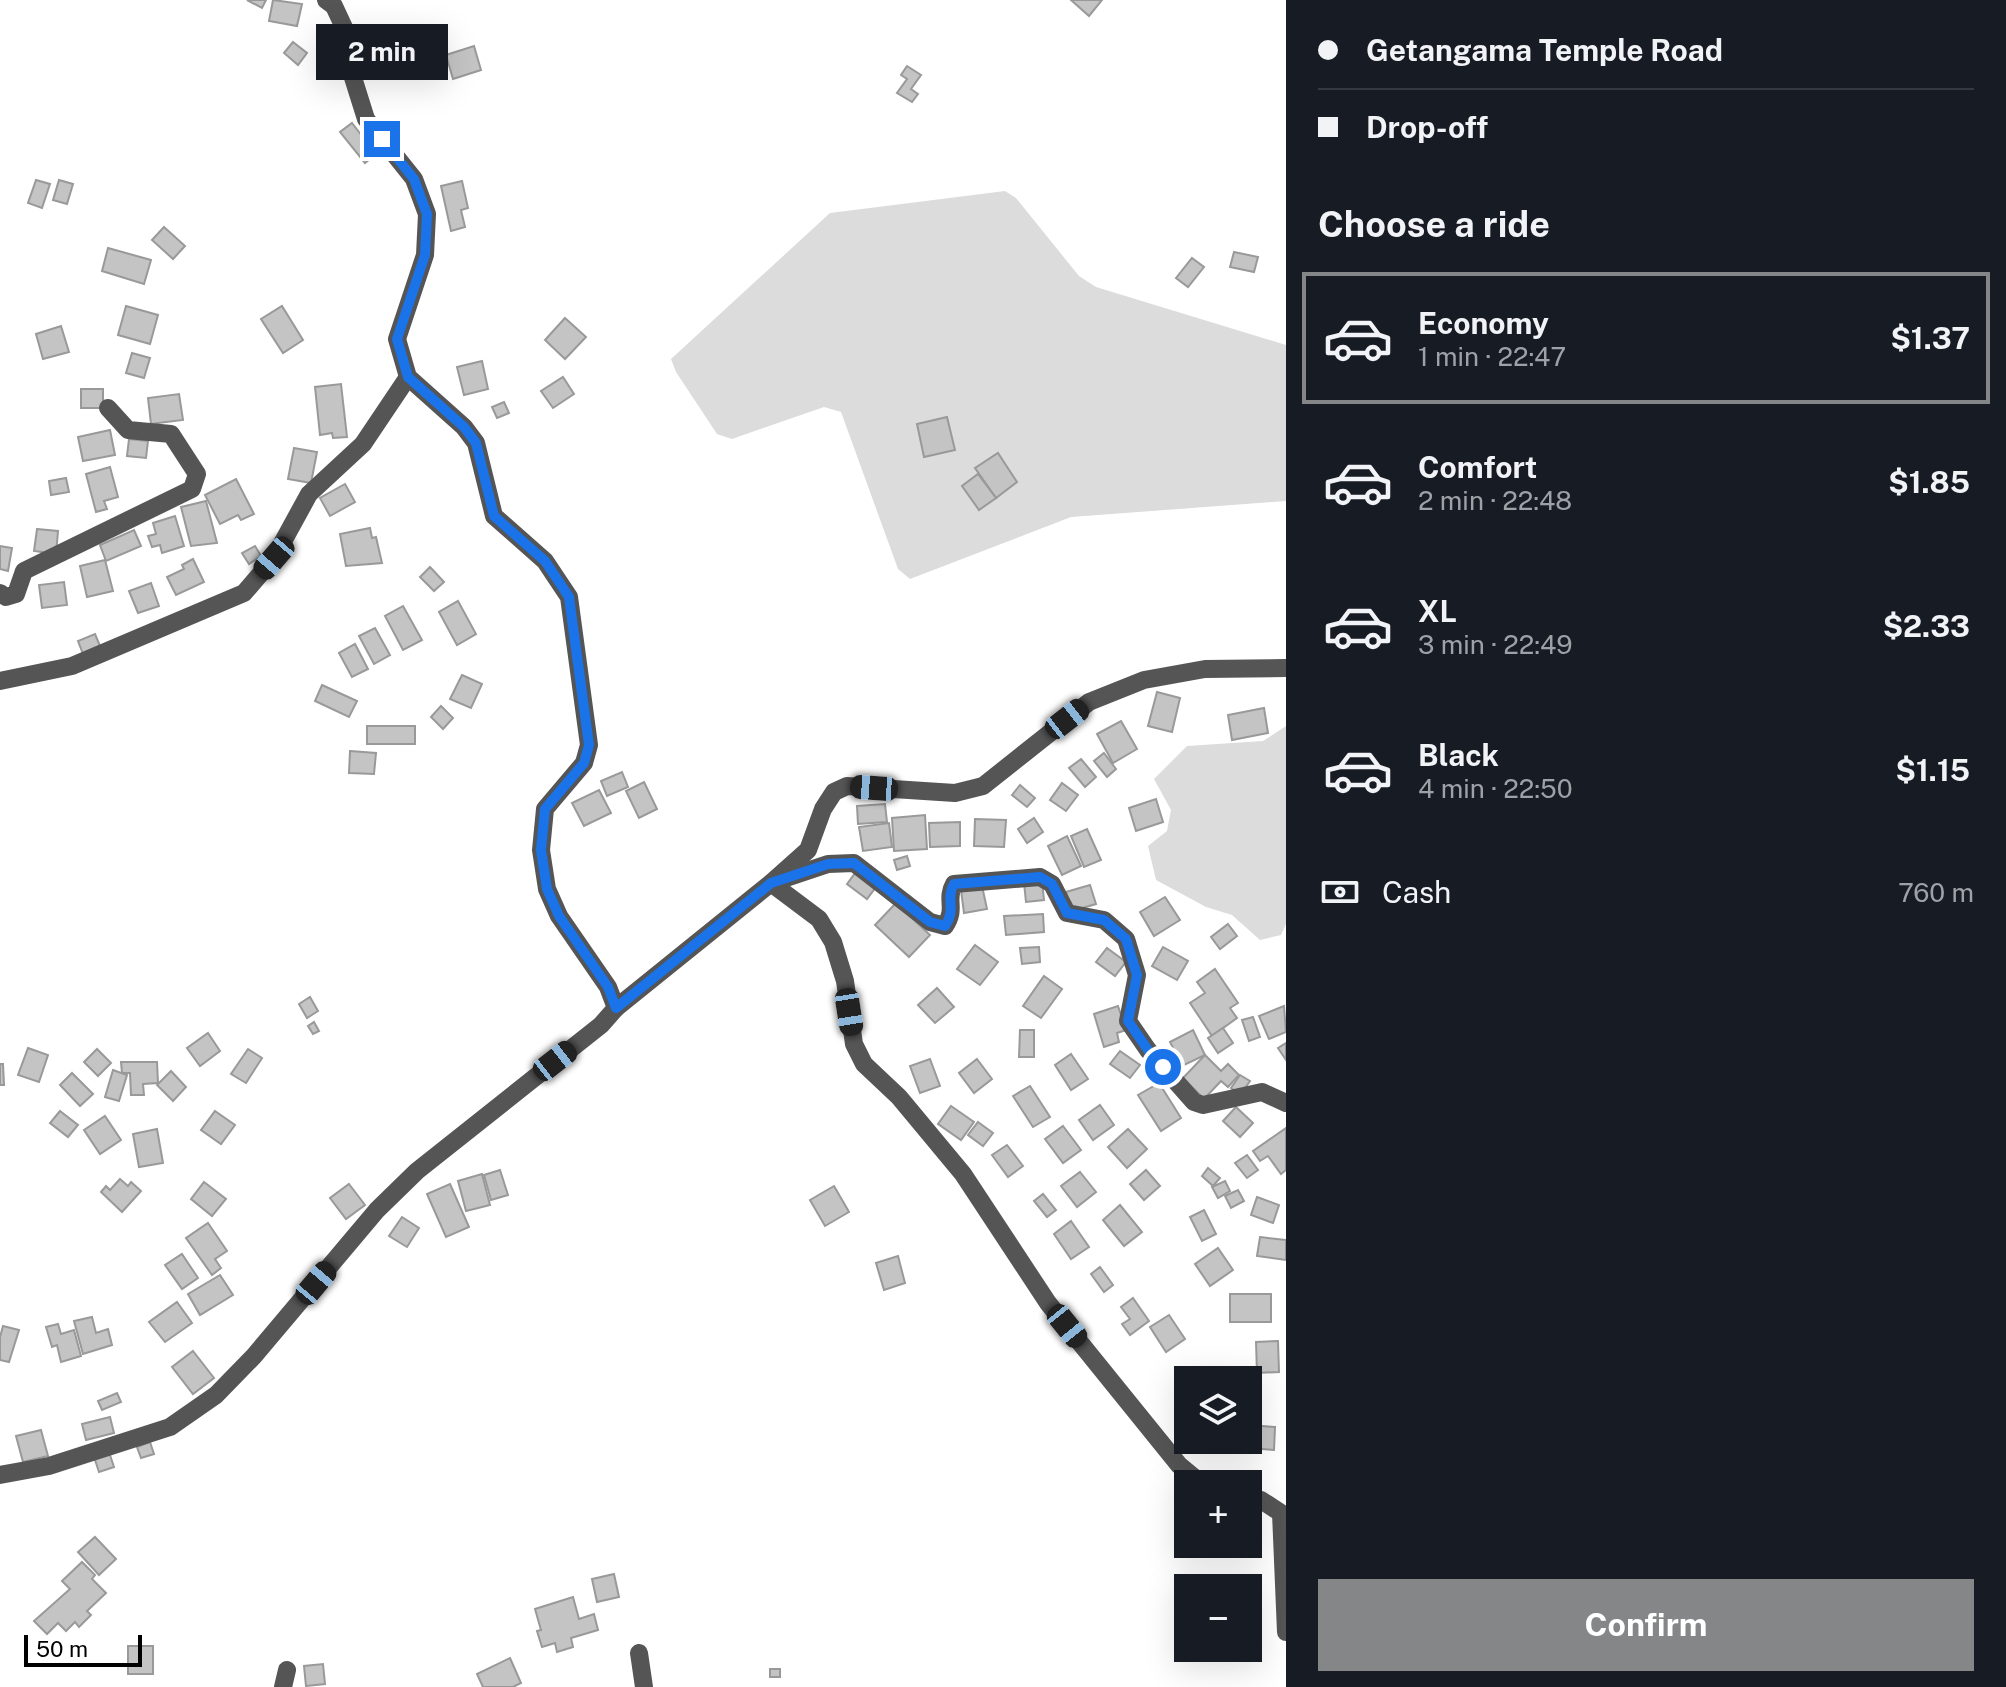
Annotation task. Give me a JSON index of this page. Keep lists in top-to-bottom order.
{
  "scale_bar": "50 m",
  "page": {
    "banner": ["Getangama Temple Road", "Drop-off"],
    "bubble": "2 min",
    "heading": "Choose a ride",
    "list": [
      {
        "name": "Economy",
        "note": "1 min · 22:47",
        "value": "$1.37"
      },
      {
        "name": "Comfort",
        "note": "2 min · 22:48",
        "value": "$1.85"
      },
      {
        "name": "XL",
        "note": "3 min · 22:49",
        "value": "$2.33"
      },
      {
        "name": "Black",
        "note": "4 min · 22:50",
        "value": "$1.15"
      }
    ],
    "pay": ["Cash", "760 m"],
    "map_buttons": ["+", "−"],
    "buttons": "Confirm",
    "scale": "50 m"
  }
}
